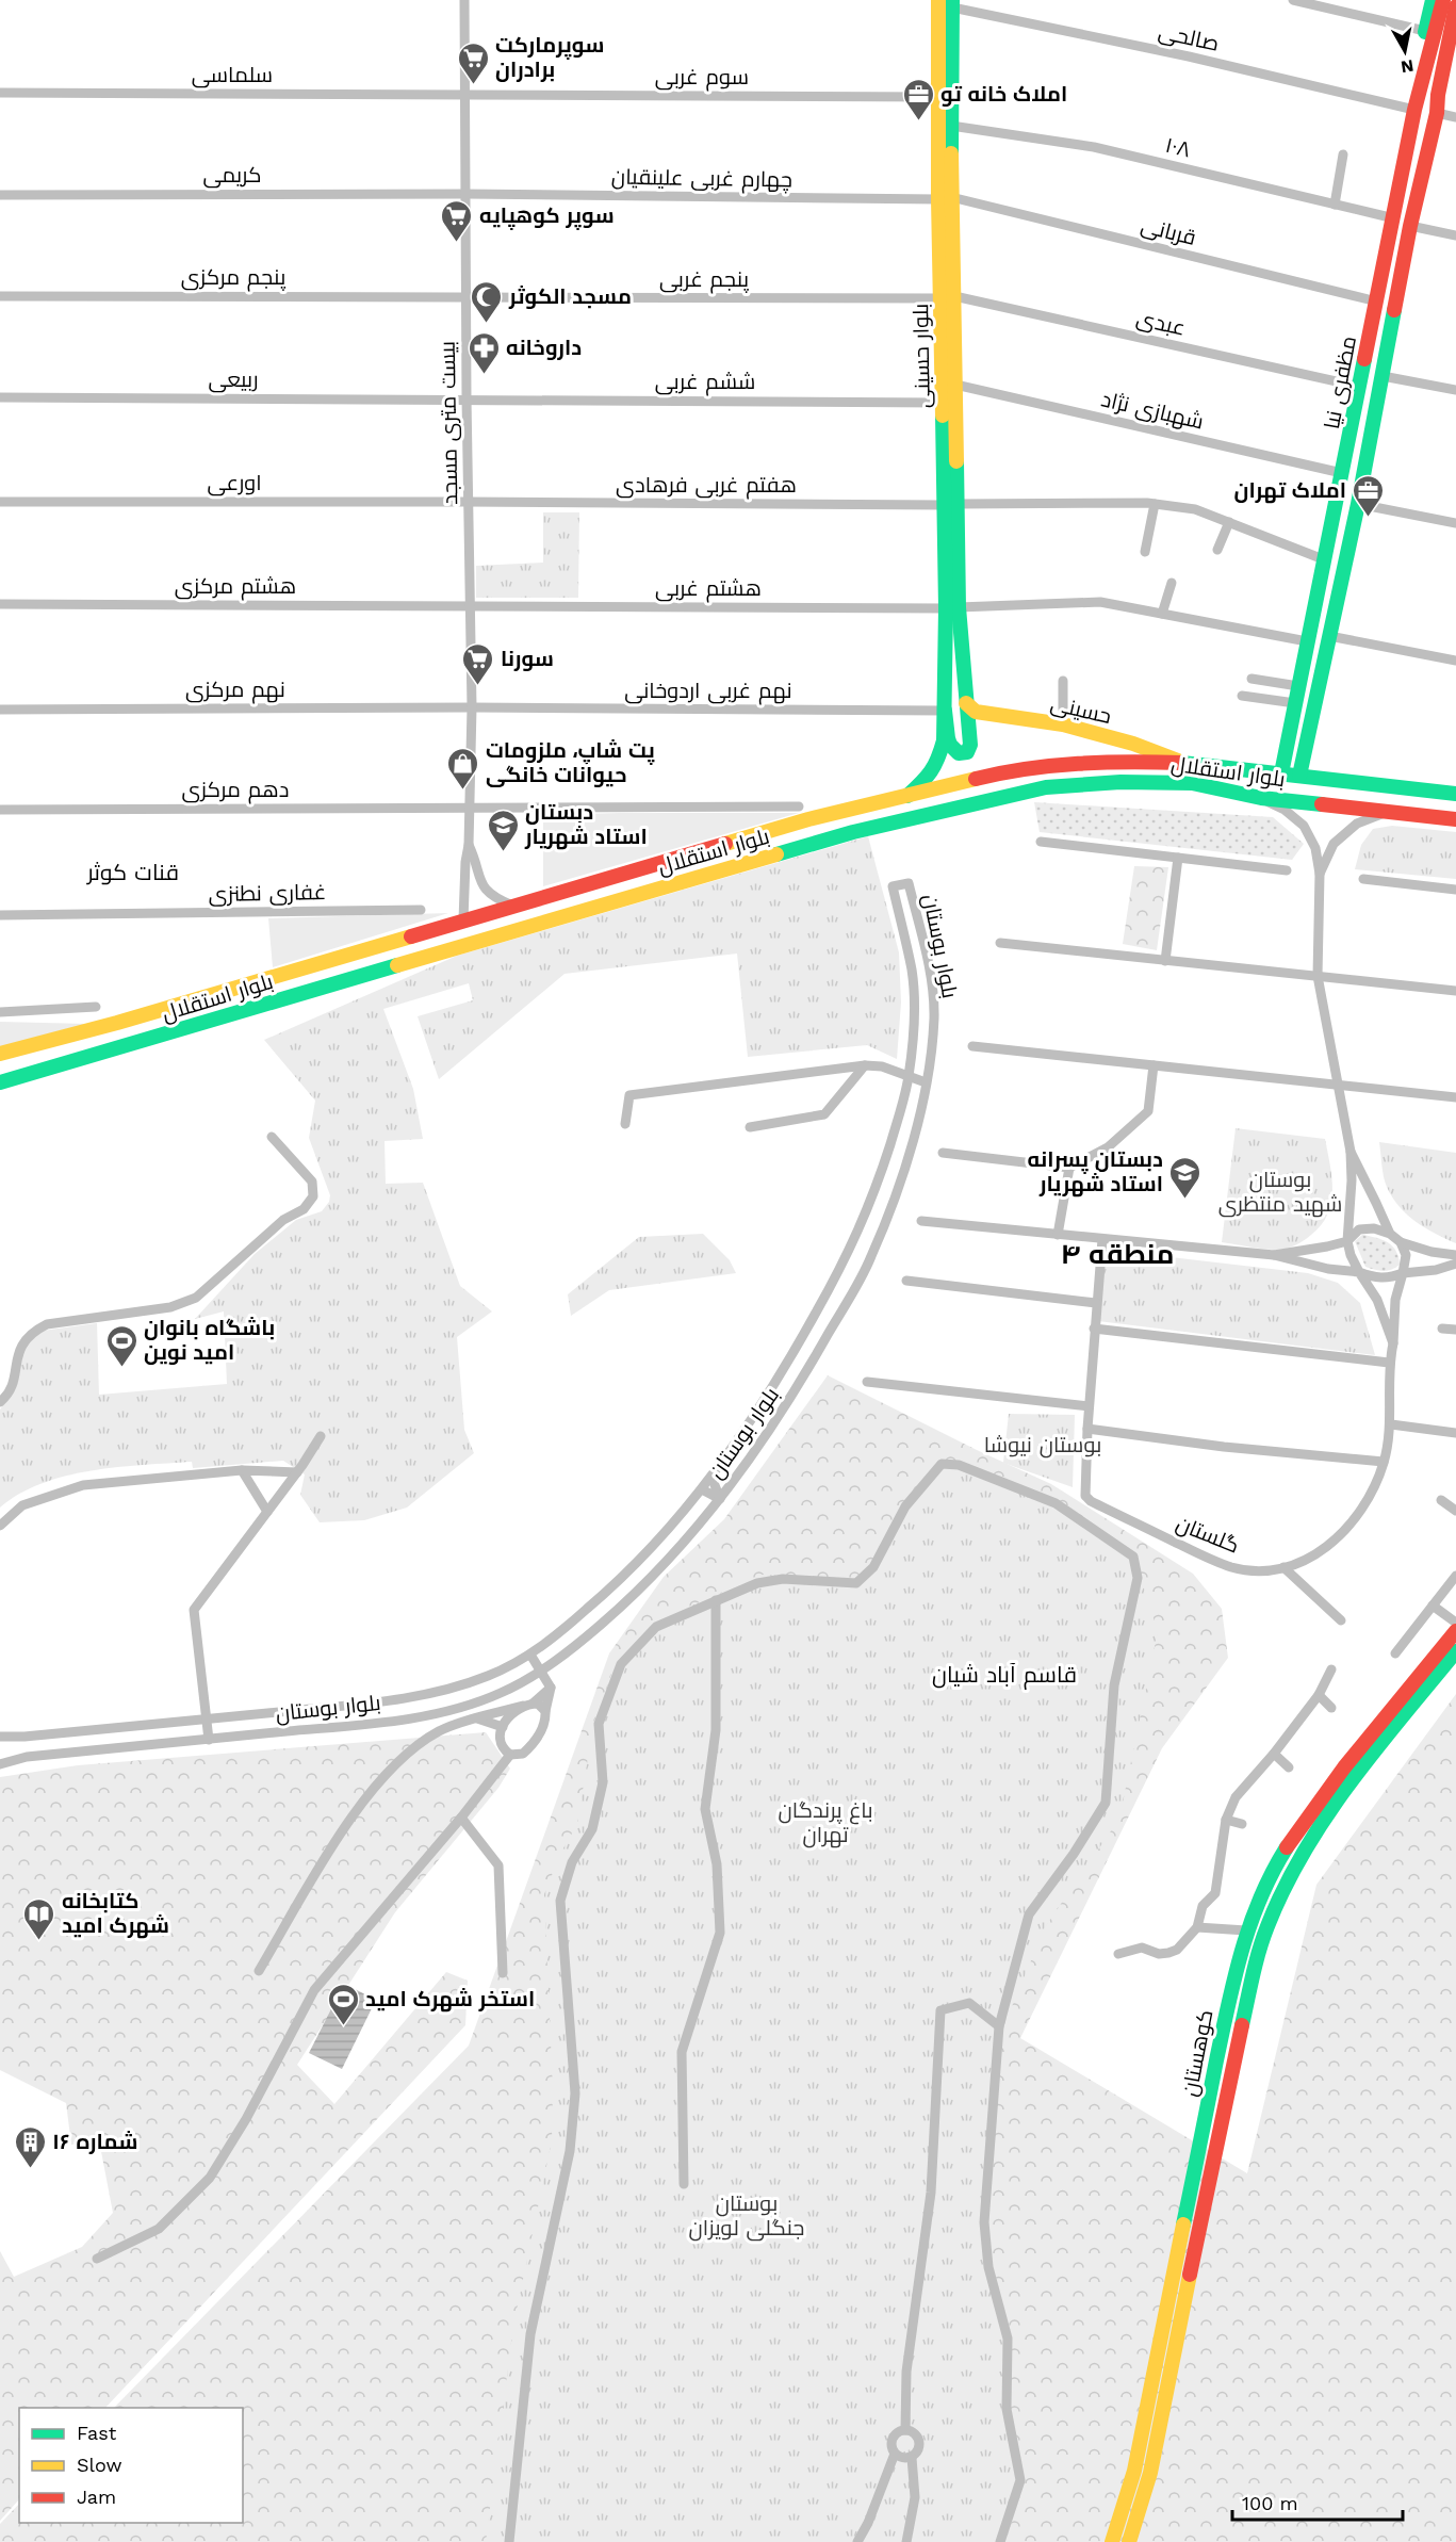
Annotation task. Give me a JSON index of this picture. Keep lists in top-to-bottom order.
{
  "streets": {
    "main road": [
      "بلوار حسینی",
      "مظفری نیا",
      "حسینی",
      "بلوار استقلال",
      "کوهستان"
    ],
    "street": [
      "صالحی",
      "سلماسی",
      "سوم غربی",
      "۱۰۸",
      "کریمی",
      "چهارم غربی علینقیان",
      "قربانی",
      "پنجم مرکزی",
      "پنجم غربی",
      "عبدی",
      "ربیعی",
      "ششم غربی",
      "شهبازی نژاد",
      "بیست متری مسجد",
      "اورعی",
      "هفتم غربی فرهادی",
      "هشتم مرکزی",
      "هشتم غربی",
      "نهم مرکزی",
      "نهم غربی اردوخانی",
      "دهم مرکزی",
      "غفاری نطنزی",
      "بلوار بوستان",
      "گلستان"
    ]
  },
  "crossings": [
    ["صالحی", "بلوار حسینی"],
    ["صالحی", "مظفری نیا"],
    ["سلماسی", "سوم غربی"],
    ["سلماسی", "بیست متری مسجد"],
    ["سوم غربی", "بلوار حسینی"],
    ["سوم غربی", "بیست متری مسجد"],
    ["۱۰۸", "بلوار حسینی"],
    ["۱۰۸", "مظفری نیا"],
    ["کریمی", "چهارم غربی علینقیان"],
    ["کریمی", "بیست متری مسجد"],
    ["چهارم غربی علینقیان", "قربانی"],
    ["چهارم غربی علینقیان", "بلوار حسینی"],
    ["چهارم غربی علینقیان", "بیست متری مسجد"],
    ["قربانی", "بلوار حسینی"],
    ["قربانی", "مظفری نیا"],
    ["پنجم مرکزی", "پنجم غربی"],
    ["پنجم مرکزی", "بیست متری مسجد"],
    ["پنجم غربی", "عبدی"],
    ["پنجم غربی", "بلوار حسینی"],
    ["پنجم غربی", "بیست متری مسجد"],
    ["عبدی", "بلوار حسینی"],
    ["عبدی", "مظفری نیا"],
    ["بلوار حسینی", "ششم غربی"],
    ["بلوار حسینی", "شهبازی نژاد"],
    ["بلوار حسینی", "هفتم غربی فرهادی"],
    ["بلوار حسینی", "هشتم غربی"],
    ["بلوار حسینی", "نهم غربی اردوخانی"],
    ["بلوار حسینی", "حسینی"],
    ["ربیعی", "ششم غربی"],
    ["ربیعی", "بیست متری مسجد"],
    ["ششم غربی", "بیست متری مسجد"],
    ["مظفری نیا", "شهبازی نژاد"],
    ["مظفری نیا", "هفتم غربی فرهادی"],
    ["مظفری نیا", "هشتم غربی"],
    ["مظفری نیا", "بلوار استقلال"],
    ["بیست متری مسجد", "اورعی"],
    ["بیست متری مسجد", "هفتم غربی فرهادی"],
    ["بیست متری مسجد", "هشتم مرکزی"],
    ["بیست متری مسجد", "هشتم غربی"],
    ["بیست متری مسجد", "نهم مرکزی"],
    ["بیست متری مسجد", "نهم غربی اردوخانی"],
    ["بیست متری مسجد", "بلوار استقلال"],
    ["بیست متری مسجد", "دهم مرکزی"],
    ["اورعی", "هفتم غربی فرهادی"],
    ["هشتم مرکزی", "هشتم غربی"],
    ["نهم مرکزی", "نهم غربی اردوخانی"],
    ["حسینی", "بلوار استقلال"]
  ],
  "districts": ["قنات کوثر", "منطقه ۴", "قاسم آباد شیان"],
  "parks": [
    "بوستان شهید منتظری",
    "بوستان نیوشا",
    "باغ پرندگان تهران",
    "بوستان جنگلی لویزان"
  ],
  "places": {
    "supermarket": ["سوپرمارکت برادران", "سوپر کوهپایه", "سورنا"],
    "office": ["املاک خانه تو", "املاک تهران"],
    "mosque": ["مسجد الکوثر"],
    "pharmacy": ["داروخانه"],
    "shop": ["پت شاپ، ملزومات حیوانات خانگی"],
    "school or university": ["دبستان استاد شهریار", "دبستان پسرانه استاد شهريار"],
    "sports": ["باشگاه بانوان امید نوین", "استخر شهرک امید"],
    "library": ["کتابخانه شهرک امید"],
    "building": ["شماره ۱۶"]
  },
  "legend": ["Fast", "Slow", "Jam"],
  "scale_bar": "100 m",
  "north": "bottom"
}
